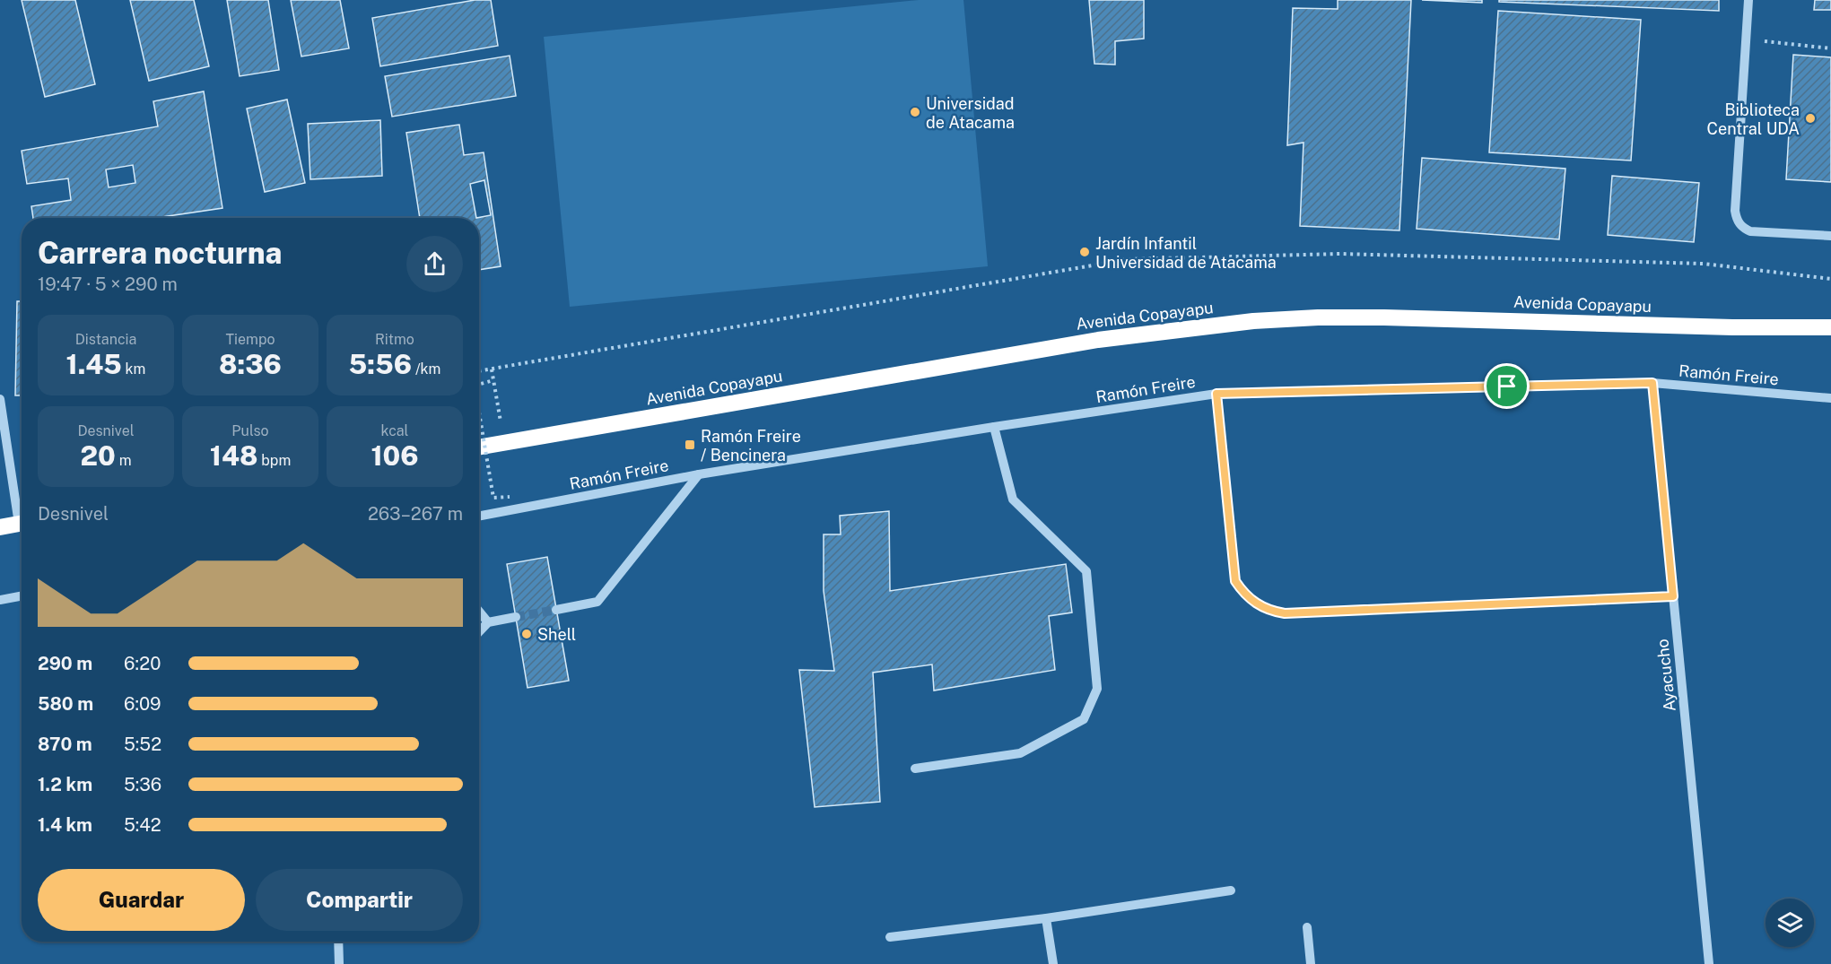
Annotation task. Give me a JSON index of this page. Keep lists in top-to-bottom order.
{
  "streets": {
    "highway": ["Avenida Copayapu"],
    "street": ["Ramón Freire", "Ayacucho"]
  },
  "crossings": [
    ["Ramón Freire", "Ayacucho"]
  ],
  "places": {
    "other": [
      "Universidad de Atacama",
      "Biblioteca Central UDA",
      "Jardín Infantil Universidad de Atacama",
      "Shell"
    ],
    "transit": ["Ramón Freire / Bencinera"]
  },
  "page": {
    "heading": ["Carrera nocturna", "19:47 · 5 × 290 m"],
    "stats": [
      ["Distancia", "1.45 km"],
      ["Tiempo", "8:36"],
      ["Ritmo", "5:56 /km"],
      ["Desnivel", "20 m"],
      ["Pulso", "148 bpm"],
      ["kcal", "106"]
    ],
    "chart": ["Desnivel", "263–267 m"],
    "list": [
      {
        "name": "290 m",
        "note": "6:20"
      },
      {
        "name": "580 m",
        "note": "6:09"
      },
      {
        "name": "870 m",
        "note": "5:52"
      },
      {
        "name": "1.2 km",
        "note": "5:36"
      },
      {
        "name": "1.4 km",
        "note": "5:42"
      }
    ],
    "buttons": ["Guardar", "Compartir"]
  }
}
